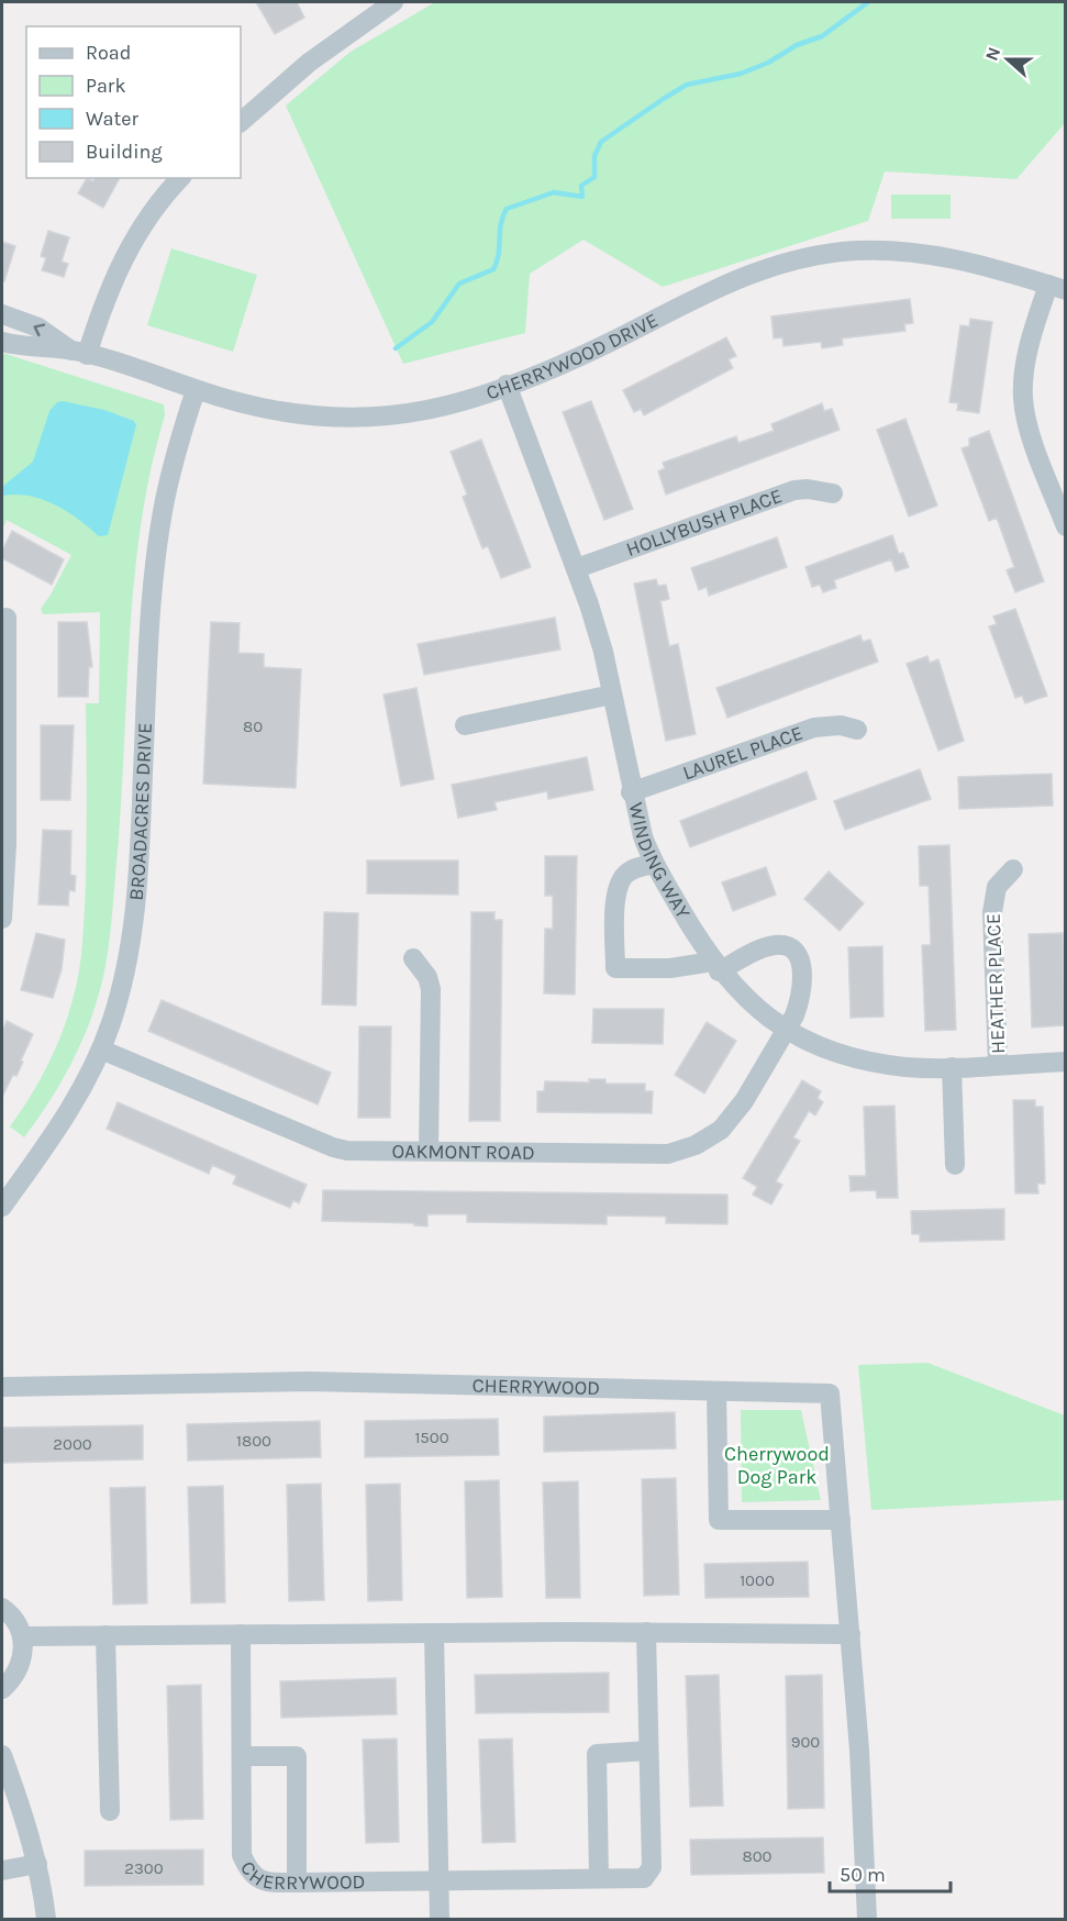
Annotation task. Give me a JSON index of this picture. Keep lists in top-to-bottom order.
{
  "streets": {
    "street": [
      "CHERRYWOOD DRIVE",
      "HOLLYBUSH PLACE",
      "LAUREL PLACE",
      "BROADACRES DRIVE",
      "WINDING WAY",
      "HEATHER PLACE",
      "OAKMONT ROAD",
      "CHERRYWOOD"
    ]
  },
  "crossings": [
    ["CHERRYWOOD DRIVE", "BROADACRES DRIVE"],
    ["CHERRYWOOD DRIVE", "WINDING WAY"],
    ["HOLLYBUSH PLACE", "WINDING WAY"],
    ["LAUREL PLACE", "WINDING WAY"],
    ["BROADACRES DRIVE", "OAKMONT ROAD"],
    ["WINDING WAY", "HEATHER PLACE"],
    ["WINDING WAY", "OAKMONT ROAD"]
  ],
  "parks": ["Cherrywood Dog Park"],
  "house_numbers": [
    "80",
    "1500",
    "1800",
    "2000",
    "1000",
    "900",
    "800",
    "2300"
  ],
  "legend": [
    "Road",
    "Park",
    "Water",
    "Building"
  ],
  "scale_bar": "50 m",
  "north": "left"
}
